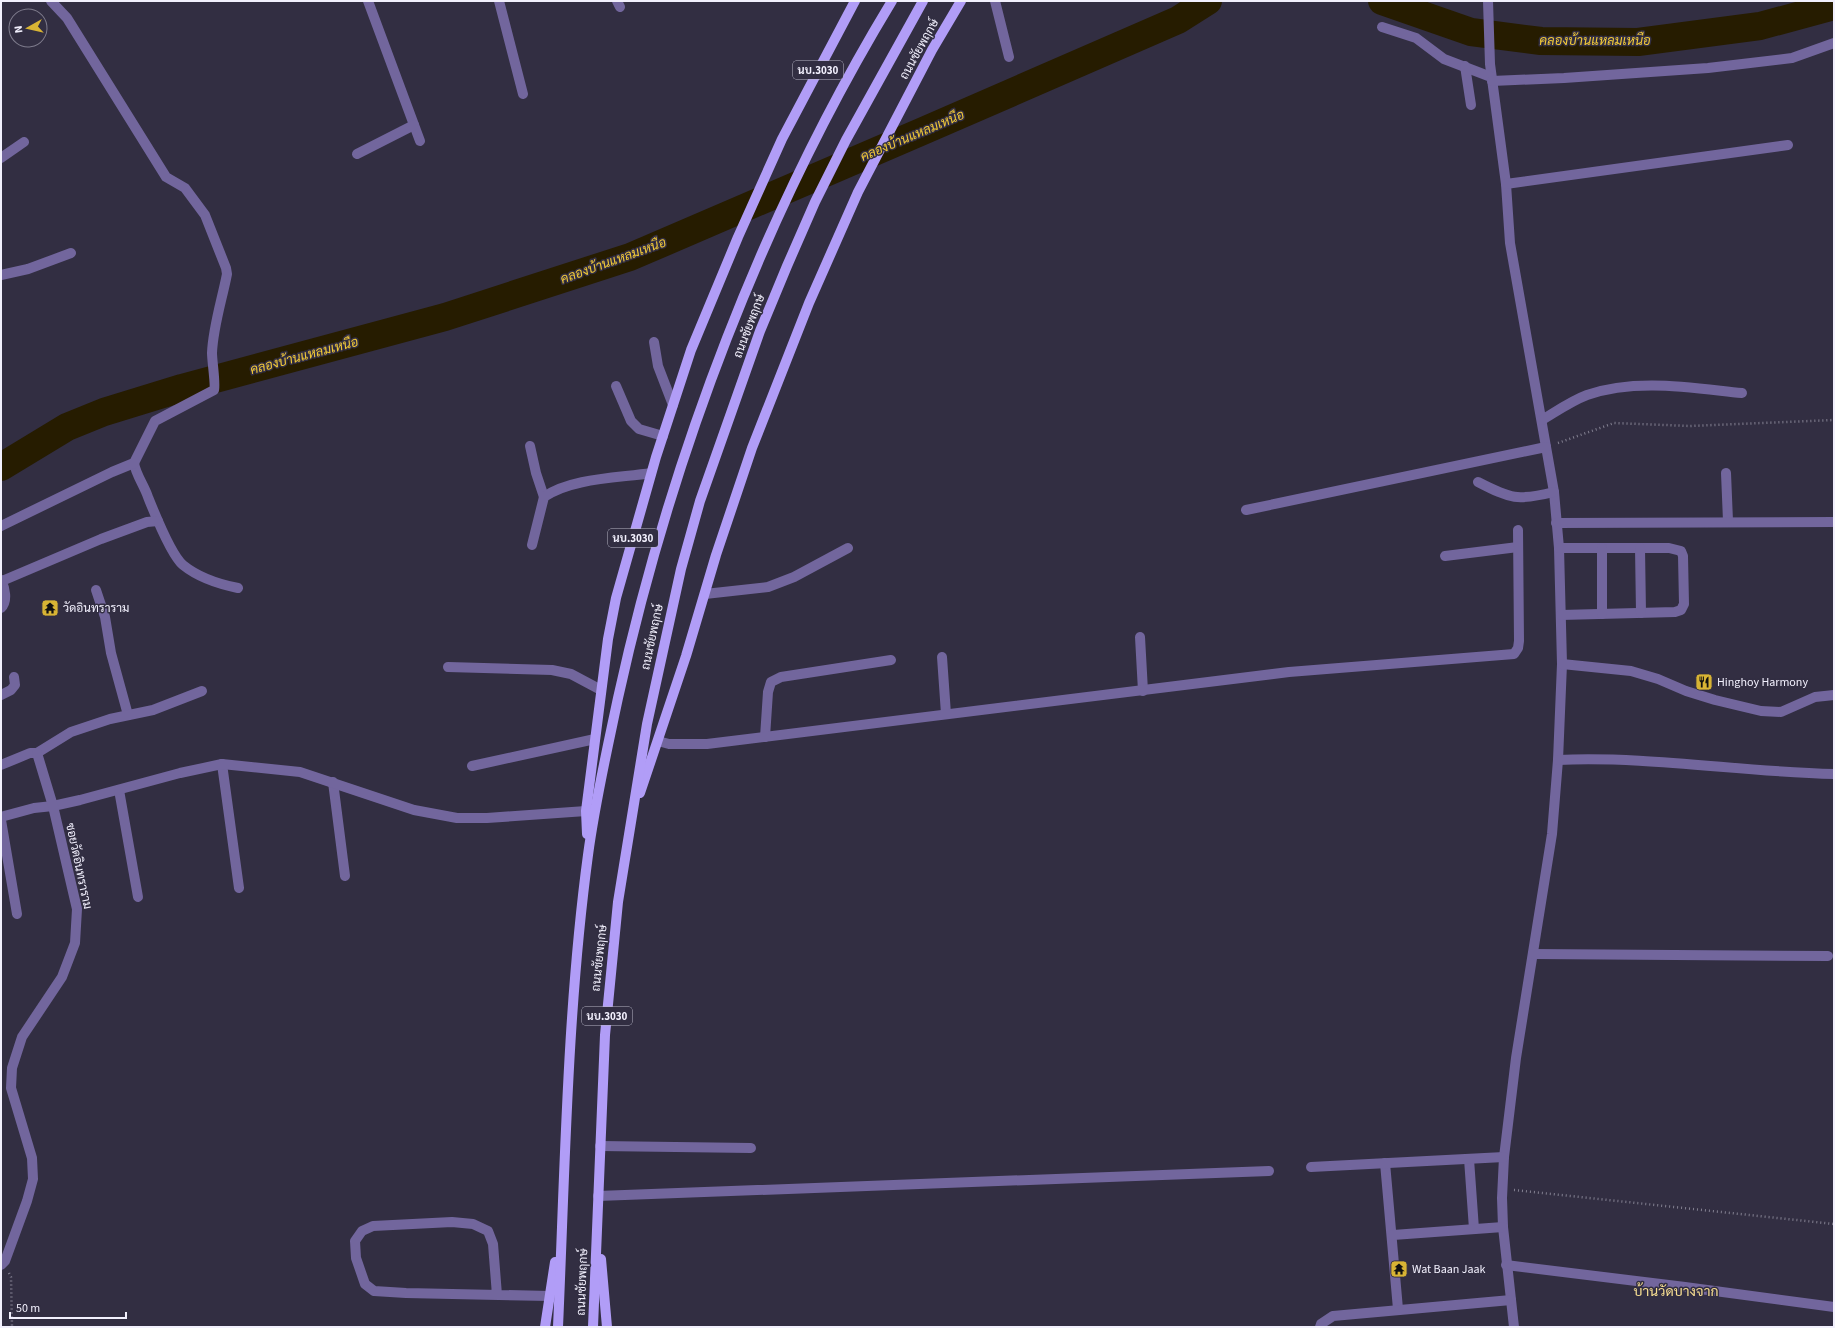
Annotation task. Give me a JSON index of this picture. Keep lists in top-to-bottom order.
{
  "streets": {
    "main road": ["ถนนชัยพฤกษ์", "นบ.3030"],
    "street": ["ซอยวัดอินทราราม"]
  },
  "districts": ["บ้านวัดบางจาก"],
  "water": ["คลองบ้านแหลมเหนือ"],
  "places": {
    "temple": ["วัดอินทราราม", "Wat Baan Jaak"],
    "restaurant": ["Hinghoy Harmony"]
  },
  "scale_bar": "50 m",
  "north": "left"
}
